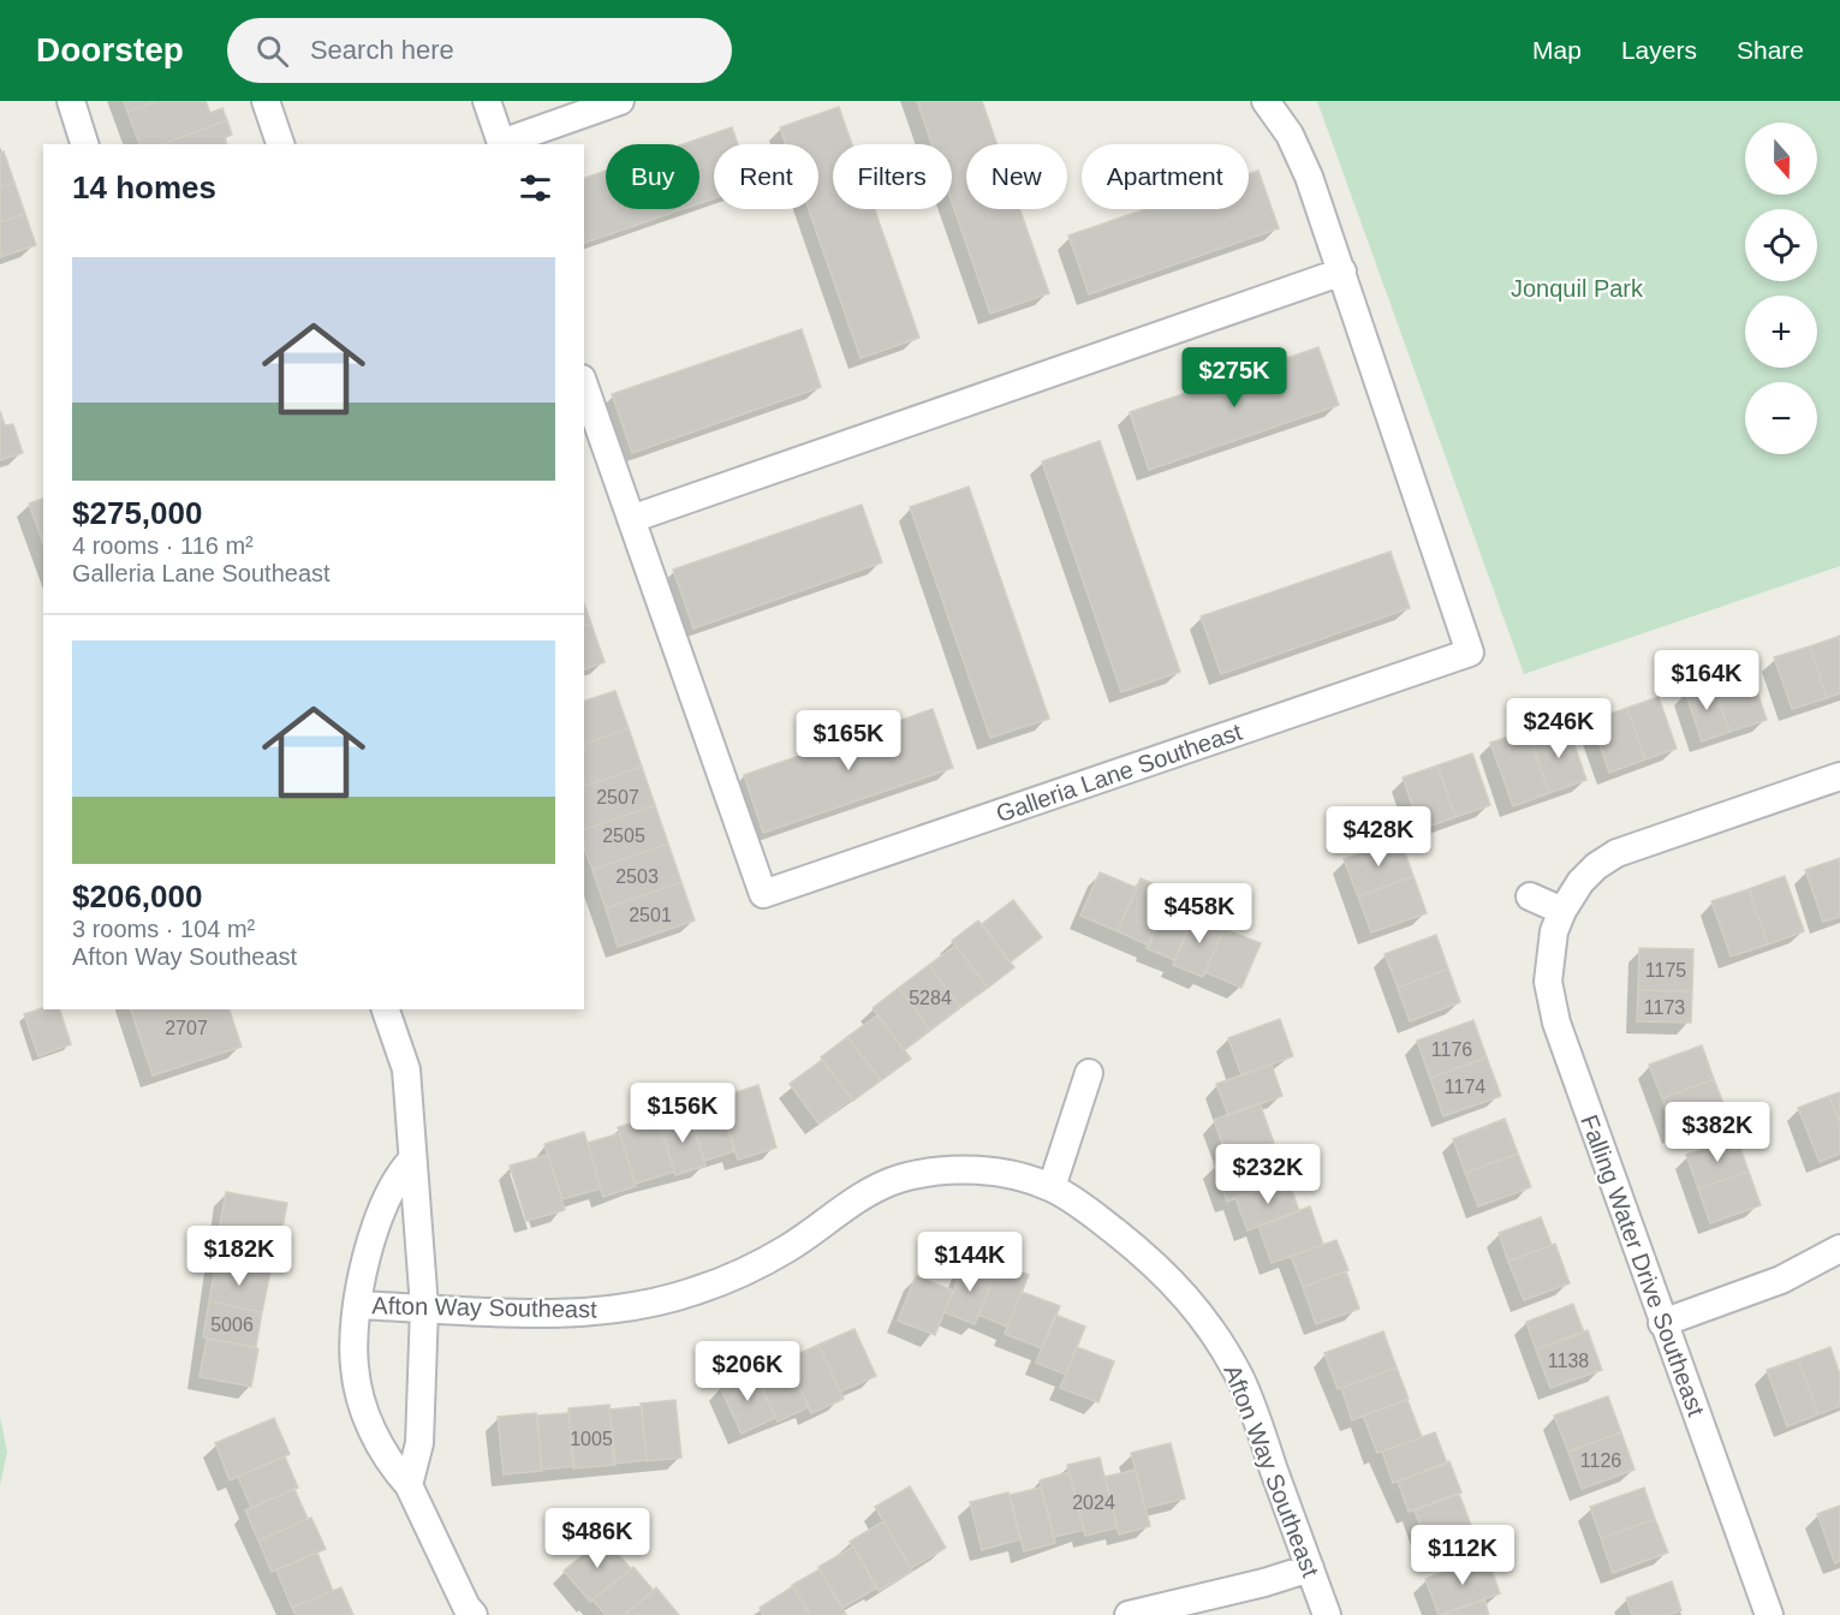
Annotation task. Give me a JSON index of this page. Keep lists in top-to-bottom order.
{
  "streets": {
    "street": ["Galleria Lane Southeast", "Falling Water Drive Southeast", "Afton Way Southeast"]
  },
  "parks": ["Jonquil Park"],
  "house_numbers": [
    "2507",
    "2505",
    "2503",
    "2501",
    "1175",
    "5284",
    "1173",
    "2707",
    "1176",
    "1174",
    "5006",
    "1138",
    "1005",
    "1126",
    "2024"
  ],
  "north": "bottom",
  "page": {
    "header": "Doorstep",
    "search": "Search here",
    "nav": ["Map", "Layers", "Share"],
    "map_buttons": ["+", "−"],
    "chip": [
      "Buy",
      "Rent",
      "Filters",
      "New",
      "Apartment"
    ],
    "heading": "14 homes",
    "list": [
      {
        "name": "$275,000",
        "note": "4 rooms · 116 m² · Galleria Lane Southeast"
      },
      {
        "name": "$206,000",
        "note": "3 rooms · 104 m² · Afton Way Southeast"
      }
    ],
    "price": [
      "$275K",
      "$164K",
      "$246K",
      "$165K",
      "$428K",
      "$458K",
      "$156K",
      "$382K",
      "$232K",
      "$182K",
      "$144K",
      "$206K",
      "$486K",
      "$112K"
    ]
  }
}
